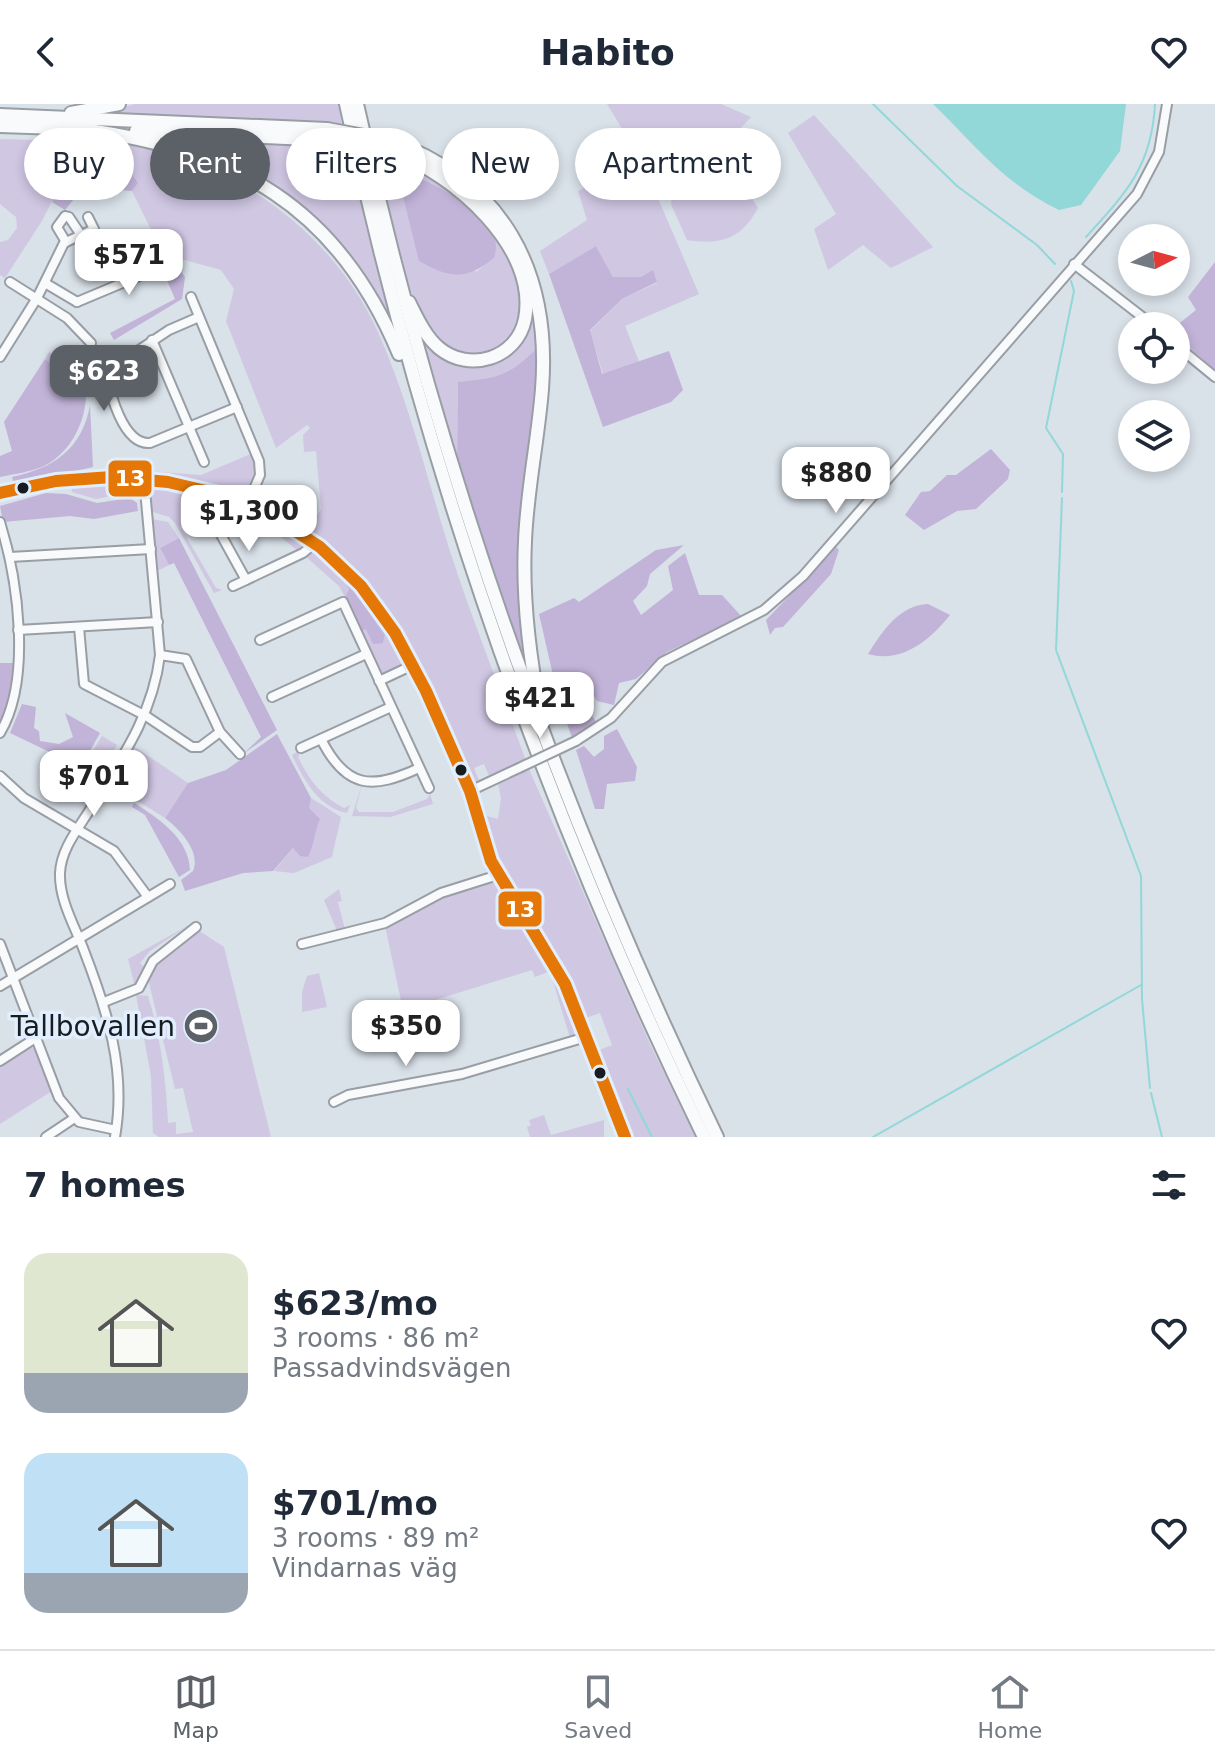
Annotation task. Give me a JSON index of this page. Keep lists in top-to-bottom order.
{
  "places": {
    "sports": ["Tallbovallen"]
  },
  "lines": ["transit line 13"],
  "north": "right",
  "page": {
    "header": "Habito",
    "chip": [
      "Buy",
      "Rent",
      "Filters",
      "New",
      "Apartment"
    ],
    "price": [
      "$571",
      "$623",
      "$880",
      "$1,300",
      "$421",
      "$701",
      "$350"
    ],
    "heading": "7 homes",
    "list": [
      {
        "name": "$623/mo",
        "note": "3 rooms · 86 m² · Passadvindsvägen"
      },
      {
        "name": "$701/mo",
        "note": "3 rooms · 89 m² · Vindarnas väg"
      }
    ],
    "tabs": ["Map", "Saved", "Home"]
  }
}
